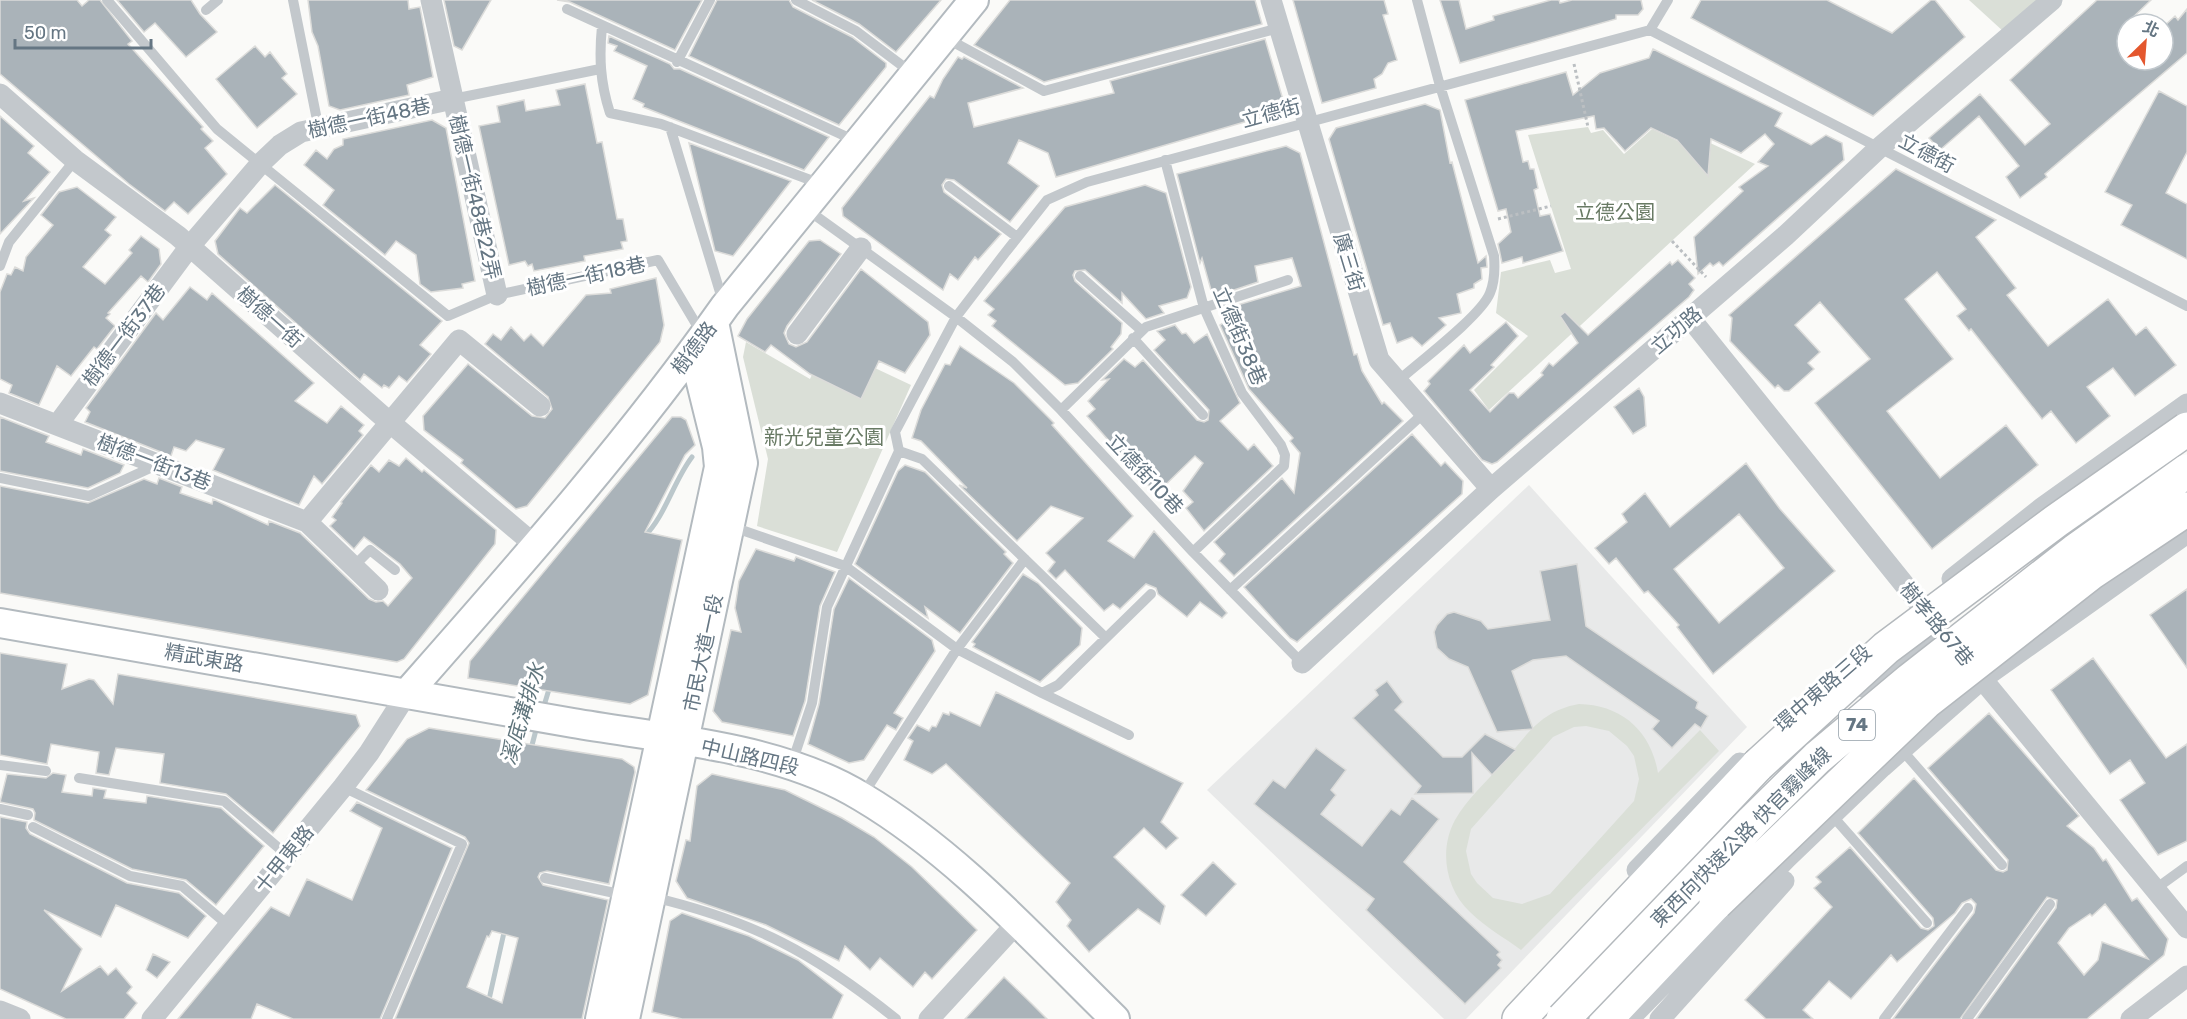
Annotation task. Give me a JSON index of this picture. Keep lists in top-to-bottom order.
{
  "streets": {
    "highway": ["74", "東西向快速公路 快官霧峰線"],
    "street": [
      "樹德一街48巷",
      "樹德一街48巷22弄",
      "廣三街",
      "樹德一街",
      "立功路",
      "樹德一街37巷",
      "樹德路",
      "樹德一街13巷",
      "樹孝路67巷",
      "市民大道一段",
      "精武東路",
      "環中東路三段",
      "中山路四段",
      "十甲東路"
    ],
    "lane": [
      "立德街",
      "樹德一街18巷",
      "立德街38巷",
      "立德街10巷"
    ]
  },
  "crossings": [
    ["立德街", "廣三街"],
    ["立德街", "立功路"],
    ["立德街", "立德街38巷"],
    ["立德街", "立德街10巷"],
    ["樹德一街48巷", "樹德一街48巷22弄"],
    ["樹德一街48巷", "樹德一街"],
    ["樹德一街48巷", "樹德一街37巷"],
    ["樹德一街48巷22弄", "樹德一街18巷"],
    ["廣三街", "立功路"],
    ["樹德一街18巷", "樹德路"],
    ["樹德一街18巷", "市民大道一段"],
    ["樹德一街", "樹德一街37巷"],
    ["樹德一街", "樹德路"],
    ["立功路", "立德街10巷"],
    ["立功路", "樹孝路67巷"],
    ["樹德一街37巷", "樹德一街13巷"],
    ["立德街38巷", "立德街10巷"],
    ["樹德路", "立德街10巷"],
    ["樹德路", "市民大道一段"],
    ["樹德路", "精武東路"],
    ["樹德路", "中山路四段"],
    ["樹德路", "十甲東路"],
    ["樹孝路67巷", "環中東路三段"],
    ["市民大道一段", "中山路四段"],
    ["精武東路", "中山路四段"],
    ["精武東路", "十甲東路"],
    ["中山路四段", "十甲東路"]
  ],
  "water": ["溪底溝排水"],
  "parks": ["立德公園", "新光兒童公園"],
  "scale_bar": "50 m",
  "north": "top right"
}
